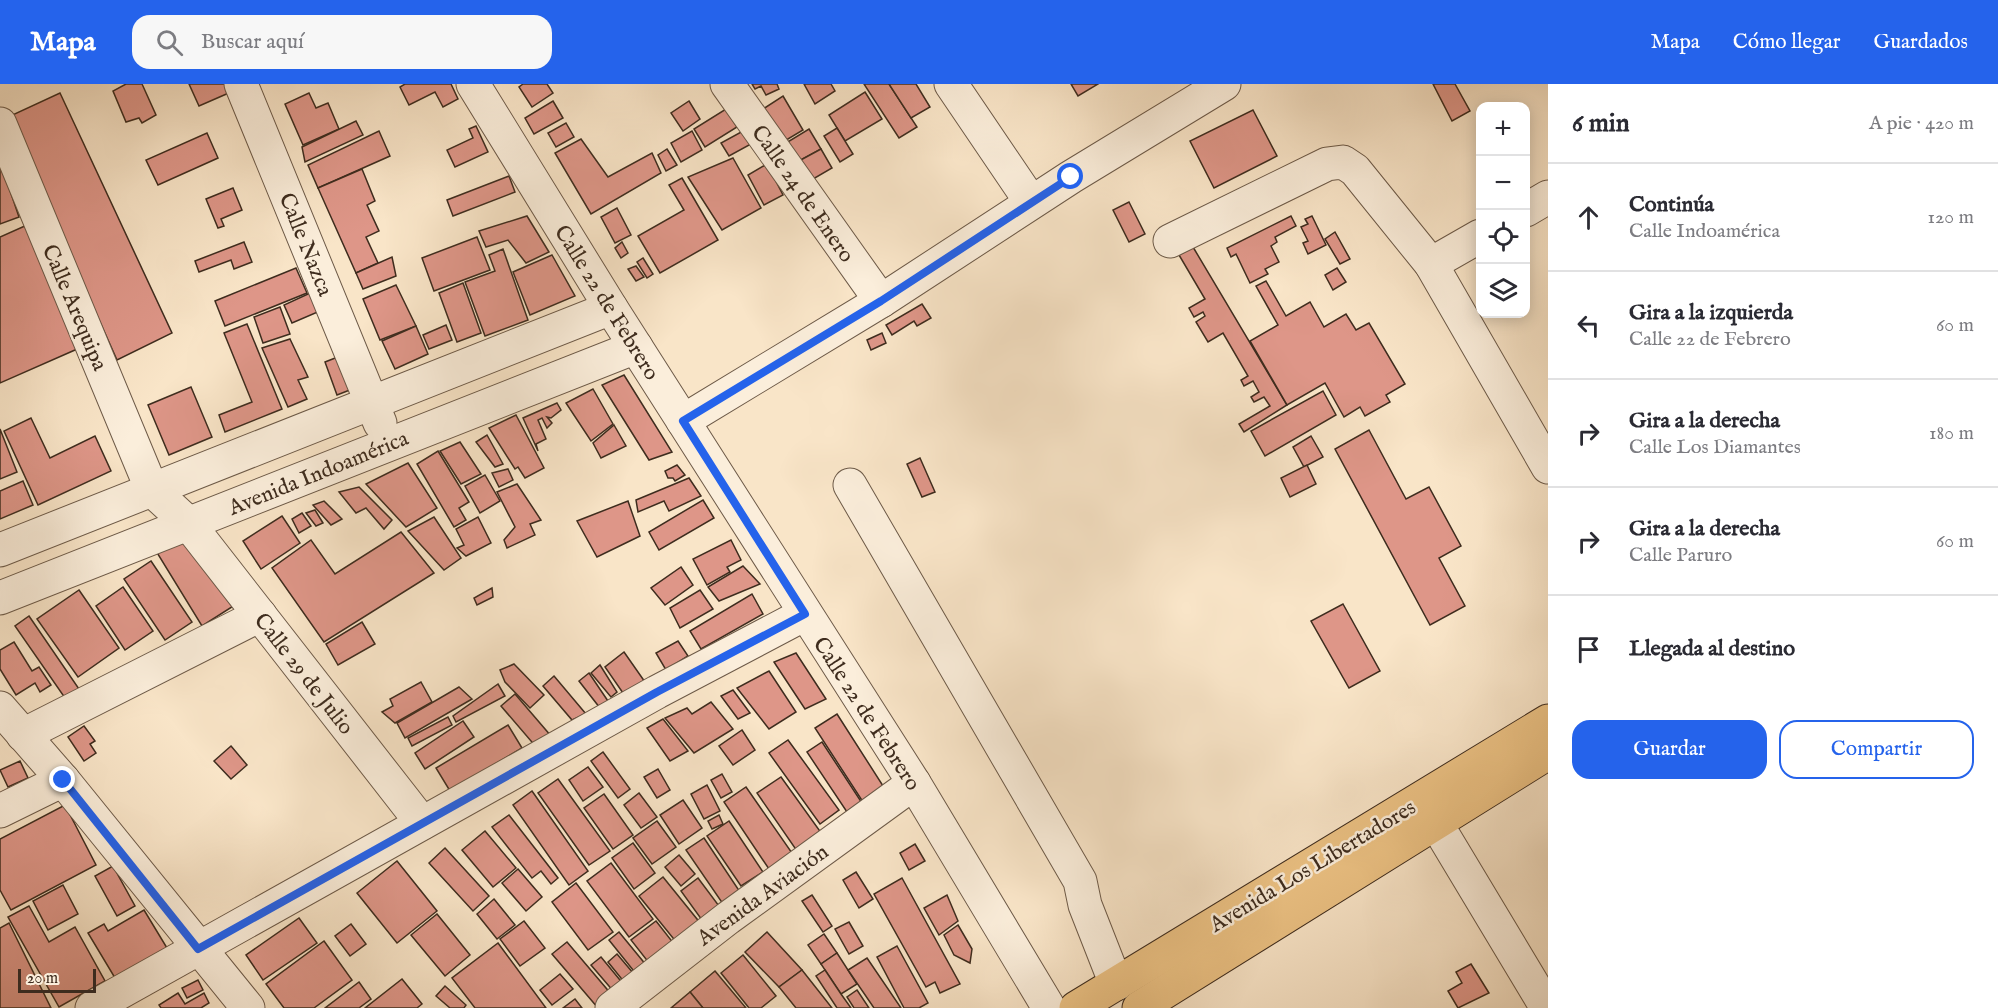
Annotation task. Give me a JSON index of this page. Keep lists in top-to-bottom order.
{
  "streets": {
    "highway": ["Avenida Los Libertadores"],
    "street": [
      "Calle 24 de Enero",
      "Calle Nazca",
      "Calle 22 de Febrero",
      "Calle Arequipa",
      "Avenida Indoamérica",
      "Calle 29 de Julio",
      "Avenida Aviación"
    ]
  },
  "crossings": [
    ["Calle Nazca", "Avenida Indoamérica"],
    ["Calle 22 de Febrero", "Avenida Indoamérica"],
    ["Calle 22 de Febrero", "Avenida Aviación"],
    ["Calle Arequipa", "Avenida Indoamérica"],
    ["Calle Arequipa", "Calle 29 de Julio"],
    ["Avenida Indoamérica", "Calle 29 de Julio"]
  ],
  "scale_bar": "20 m",
  "page": {
    "header": "Mapa",
    "search": "Buscar aquí",
    "nav": ["Mapa", "Cómo llegar", "Guardados"],
    "heading": ["6 min", "A pie · 420 m"],
    "map_buttons": ["+", "−"],
    "list": [
      ["Continúa", "Calle Indoamérica", "120 m"],
      ["Gira a la izquierda", "Calle 22 de Febrero", "60 m"],
      ["Gira a la derecha", "Calle Los Diamantes", "180 m"],
      ["Gira a la derecha", "Calle Paruro", "60 m"],
      "Llegada al destino"
    ],
    "buttons": ["Guardar", "Compartir"],
    "scale": "20 m"
  }
}
